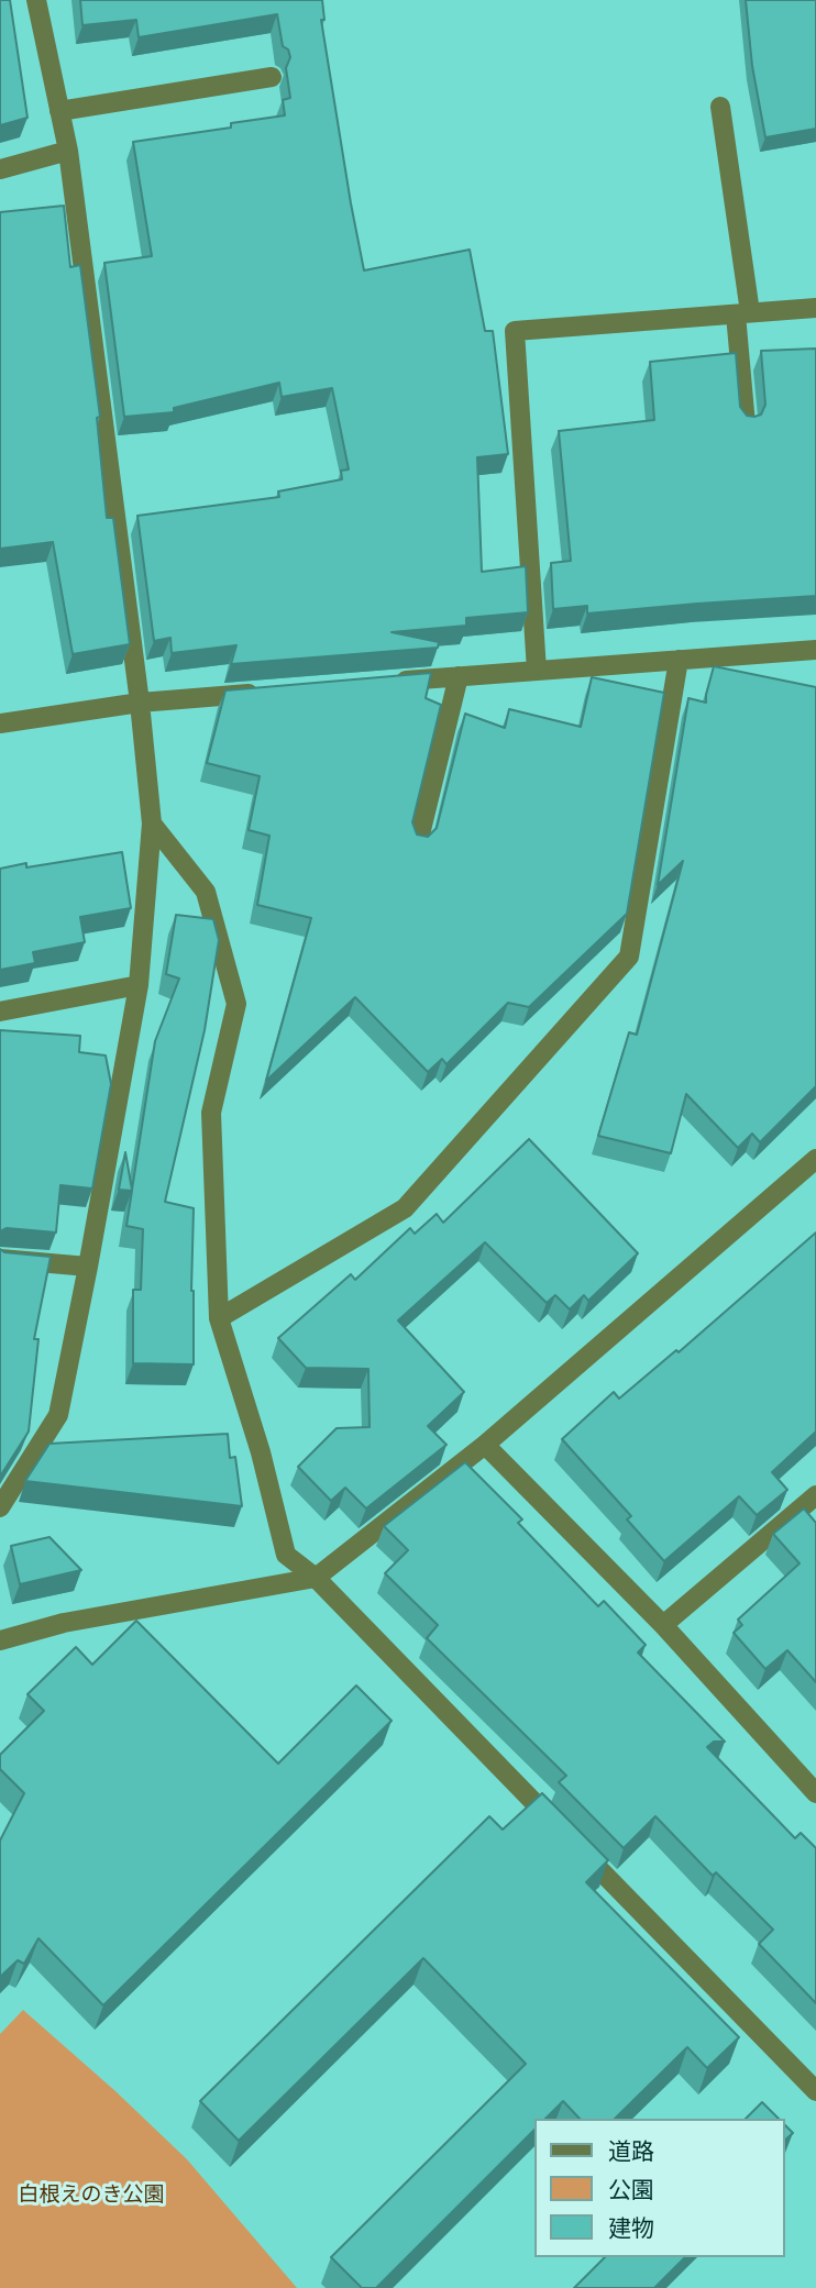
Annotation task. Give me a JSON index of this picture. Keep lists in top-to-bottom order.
{
  "parks": ["白根えのき公園"],
  "legend": ["道路", "公園", "建物"]
}
